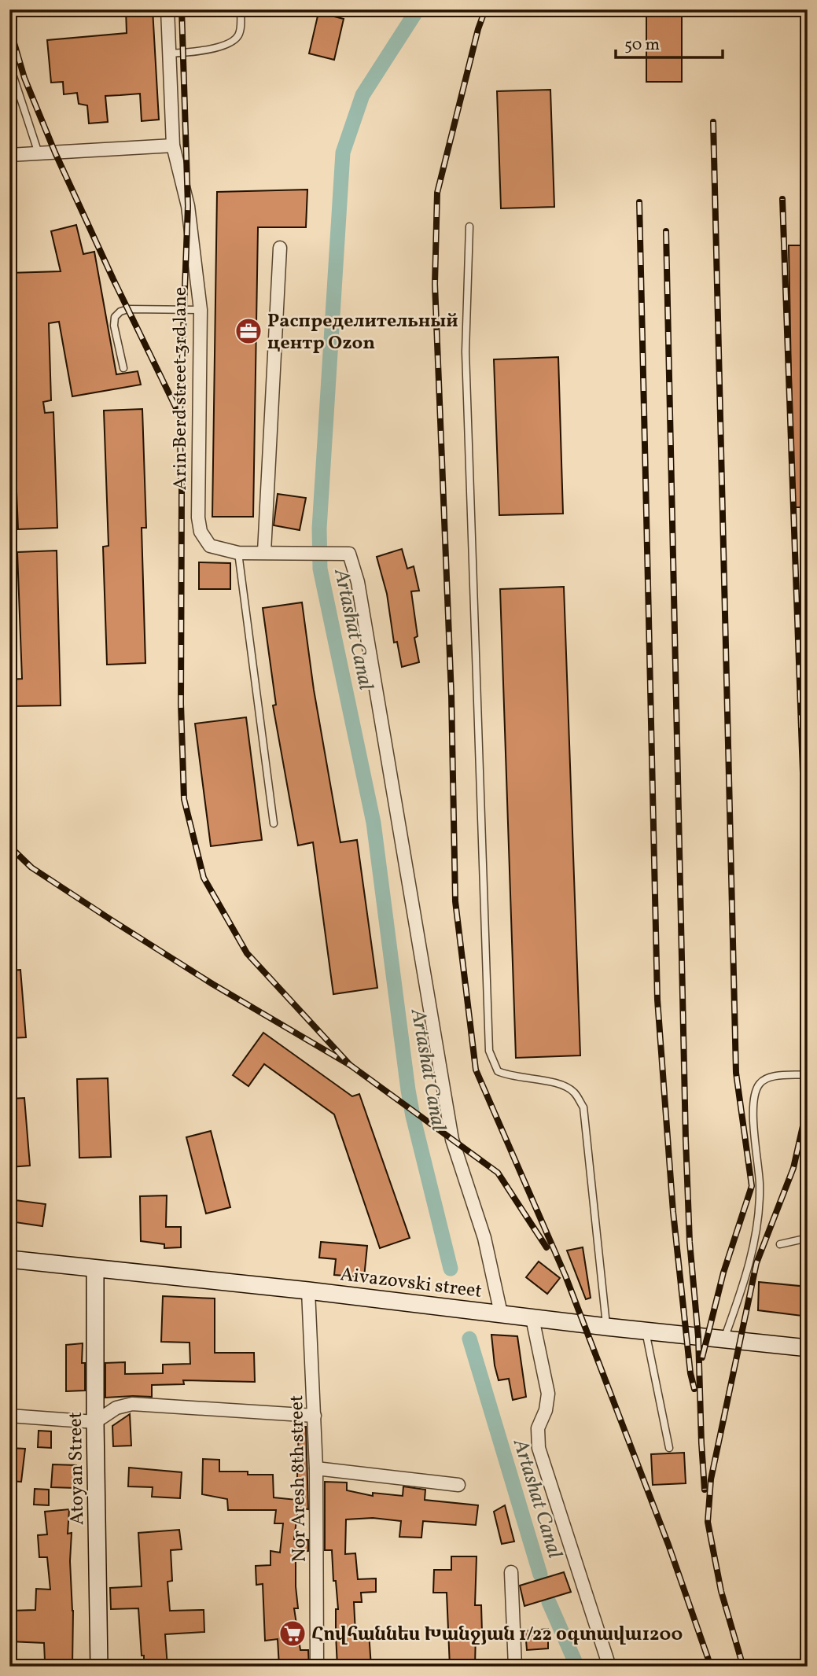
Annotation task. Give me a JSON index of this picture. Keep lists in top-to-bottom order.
{
  "streets": {
    "main road": ["Aivazovski street", "Atoyan Street"],
    "street": ["Arin Berd street 3rd lane", "Nor Aresh 8th street"]
  },
  "crossings": [
    ["Arin Berd street 3rd lane", "Aivazovski street"],
    ["Aivazovski street", "Atoyan Street"],
    ["Aivazovski street", "Nor Aresh 8th street"]
  ],
  "water": ["Artashat Canal"],
  "places": {
    "office": ["Распределительный центр Ozon"],
    "supermarket": ["Հովհաննես Խանջյան 1/22 օգտավա1200"]
  },
  "scale_bar": "50 m"
}
